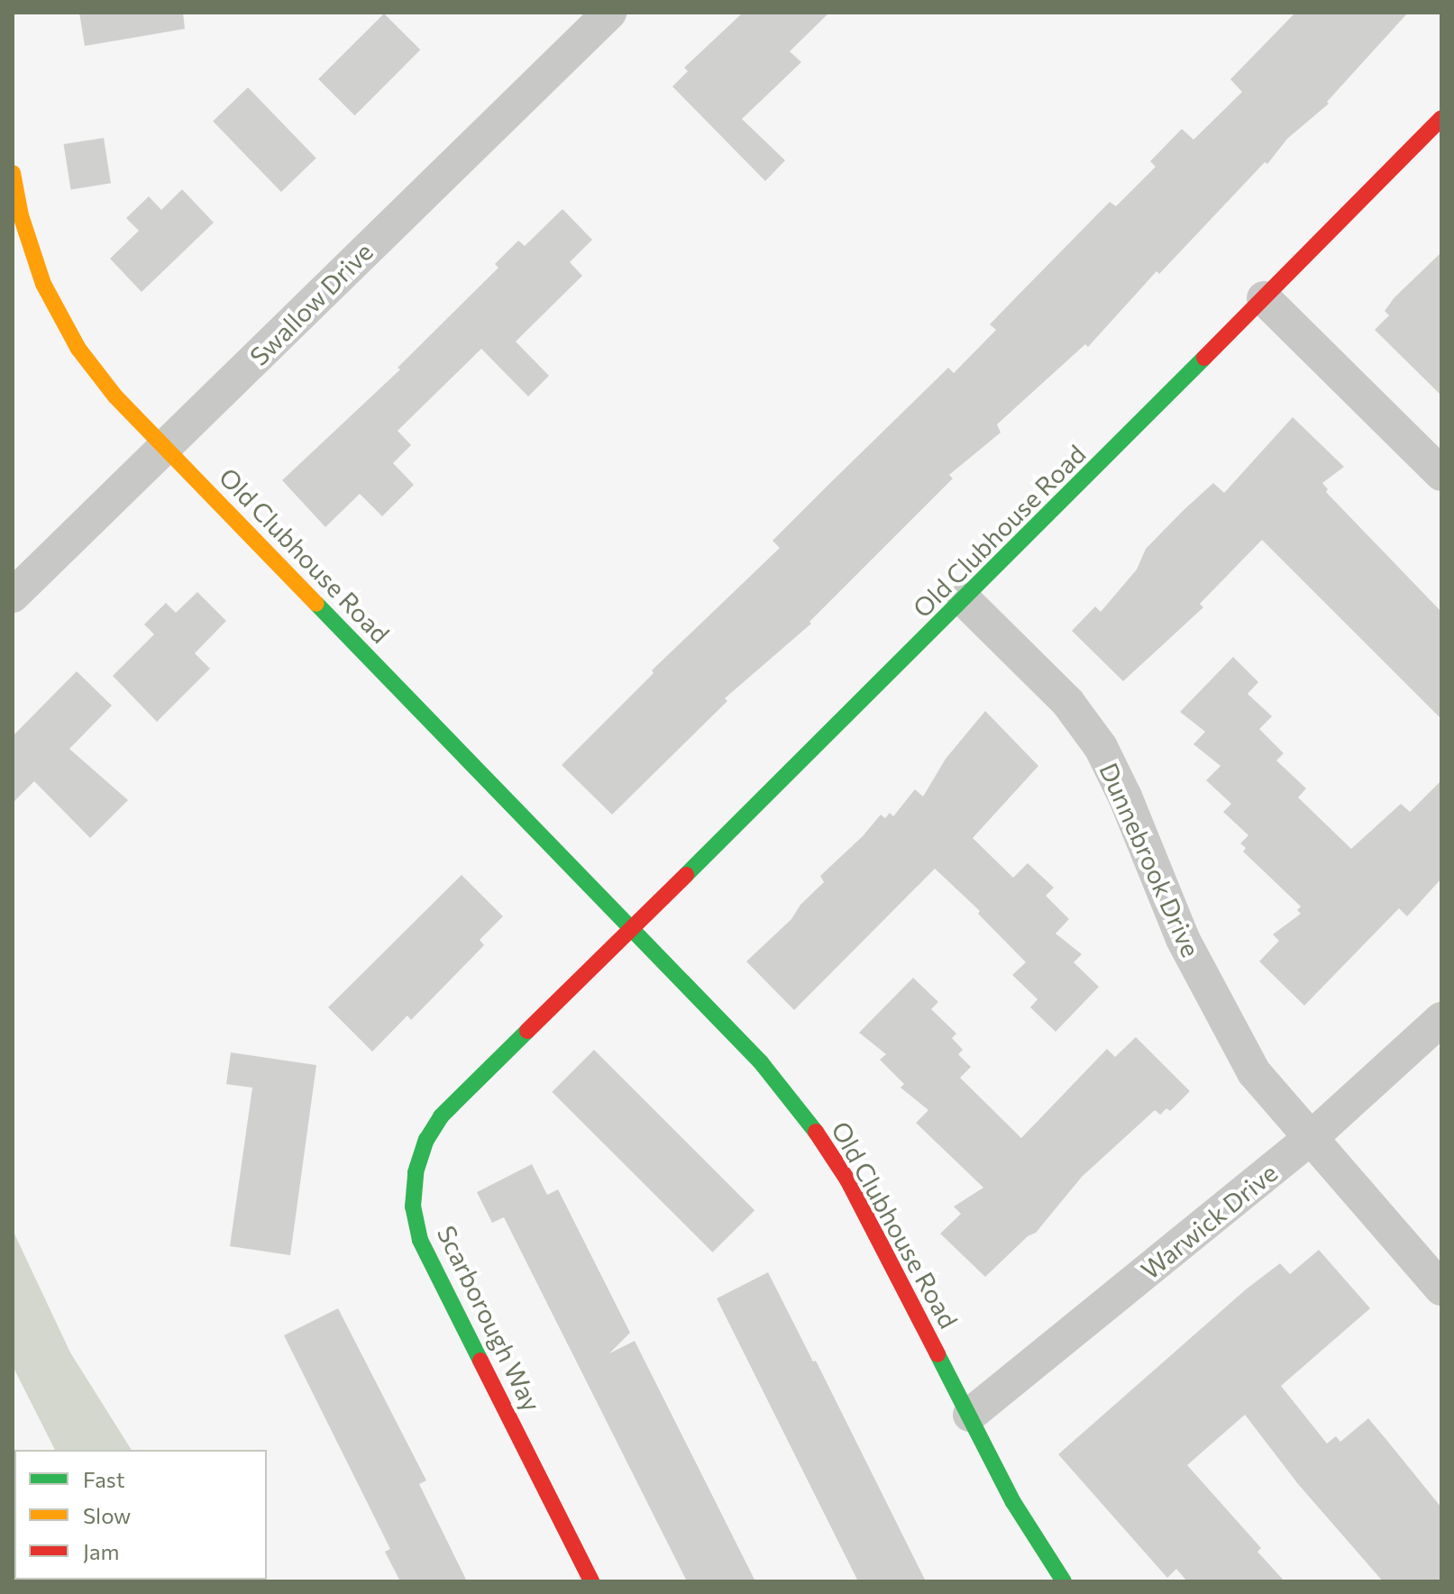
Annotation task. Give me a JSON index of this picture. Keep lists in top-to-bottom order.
{
  "streets": {
    "street": [
      "Swallow Drive",
      "Old Clubhouse Road",
      "Dunnebrook Drive",
      "Warwick Drive",
      "Scarborough Way"
    ]
  },
  "crossings": [
    ["Swallow Drive", "Old Clubhouse Road"],
    ["Old Clubhouse Road", "Dunnebrook Drive"],
    ["Old Clubhouse Road", "Warwick Drive"],
    ["Old Clubhouse Road", "Scarborough Way"],
    ["Dunnebrook Drive", "Warwick Drive"]
  ],
  "legend": ["Fast", "Slow", "Jam"]
}
